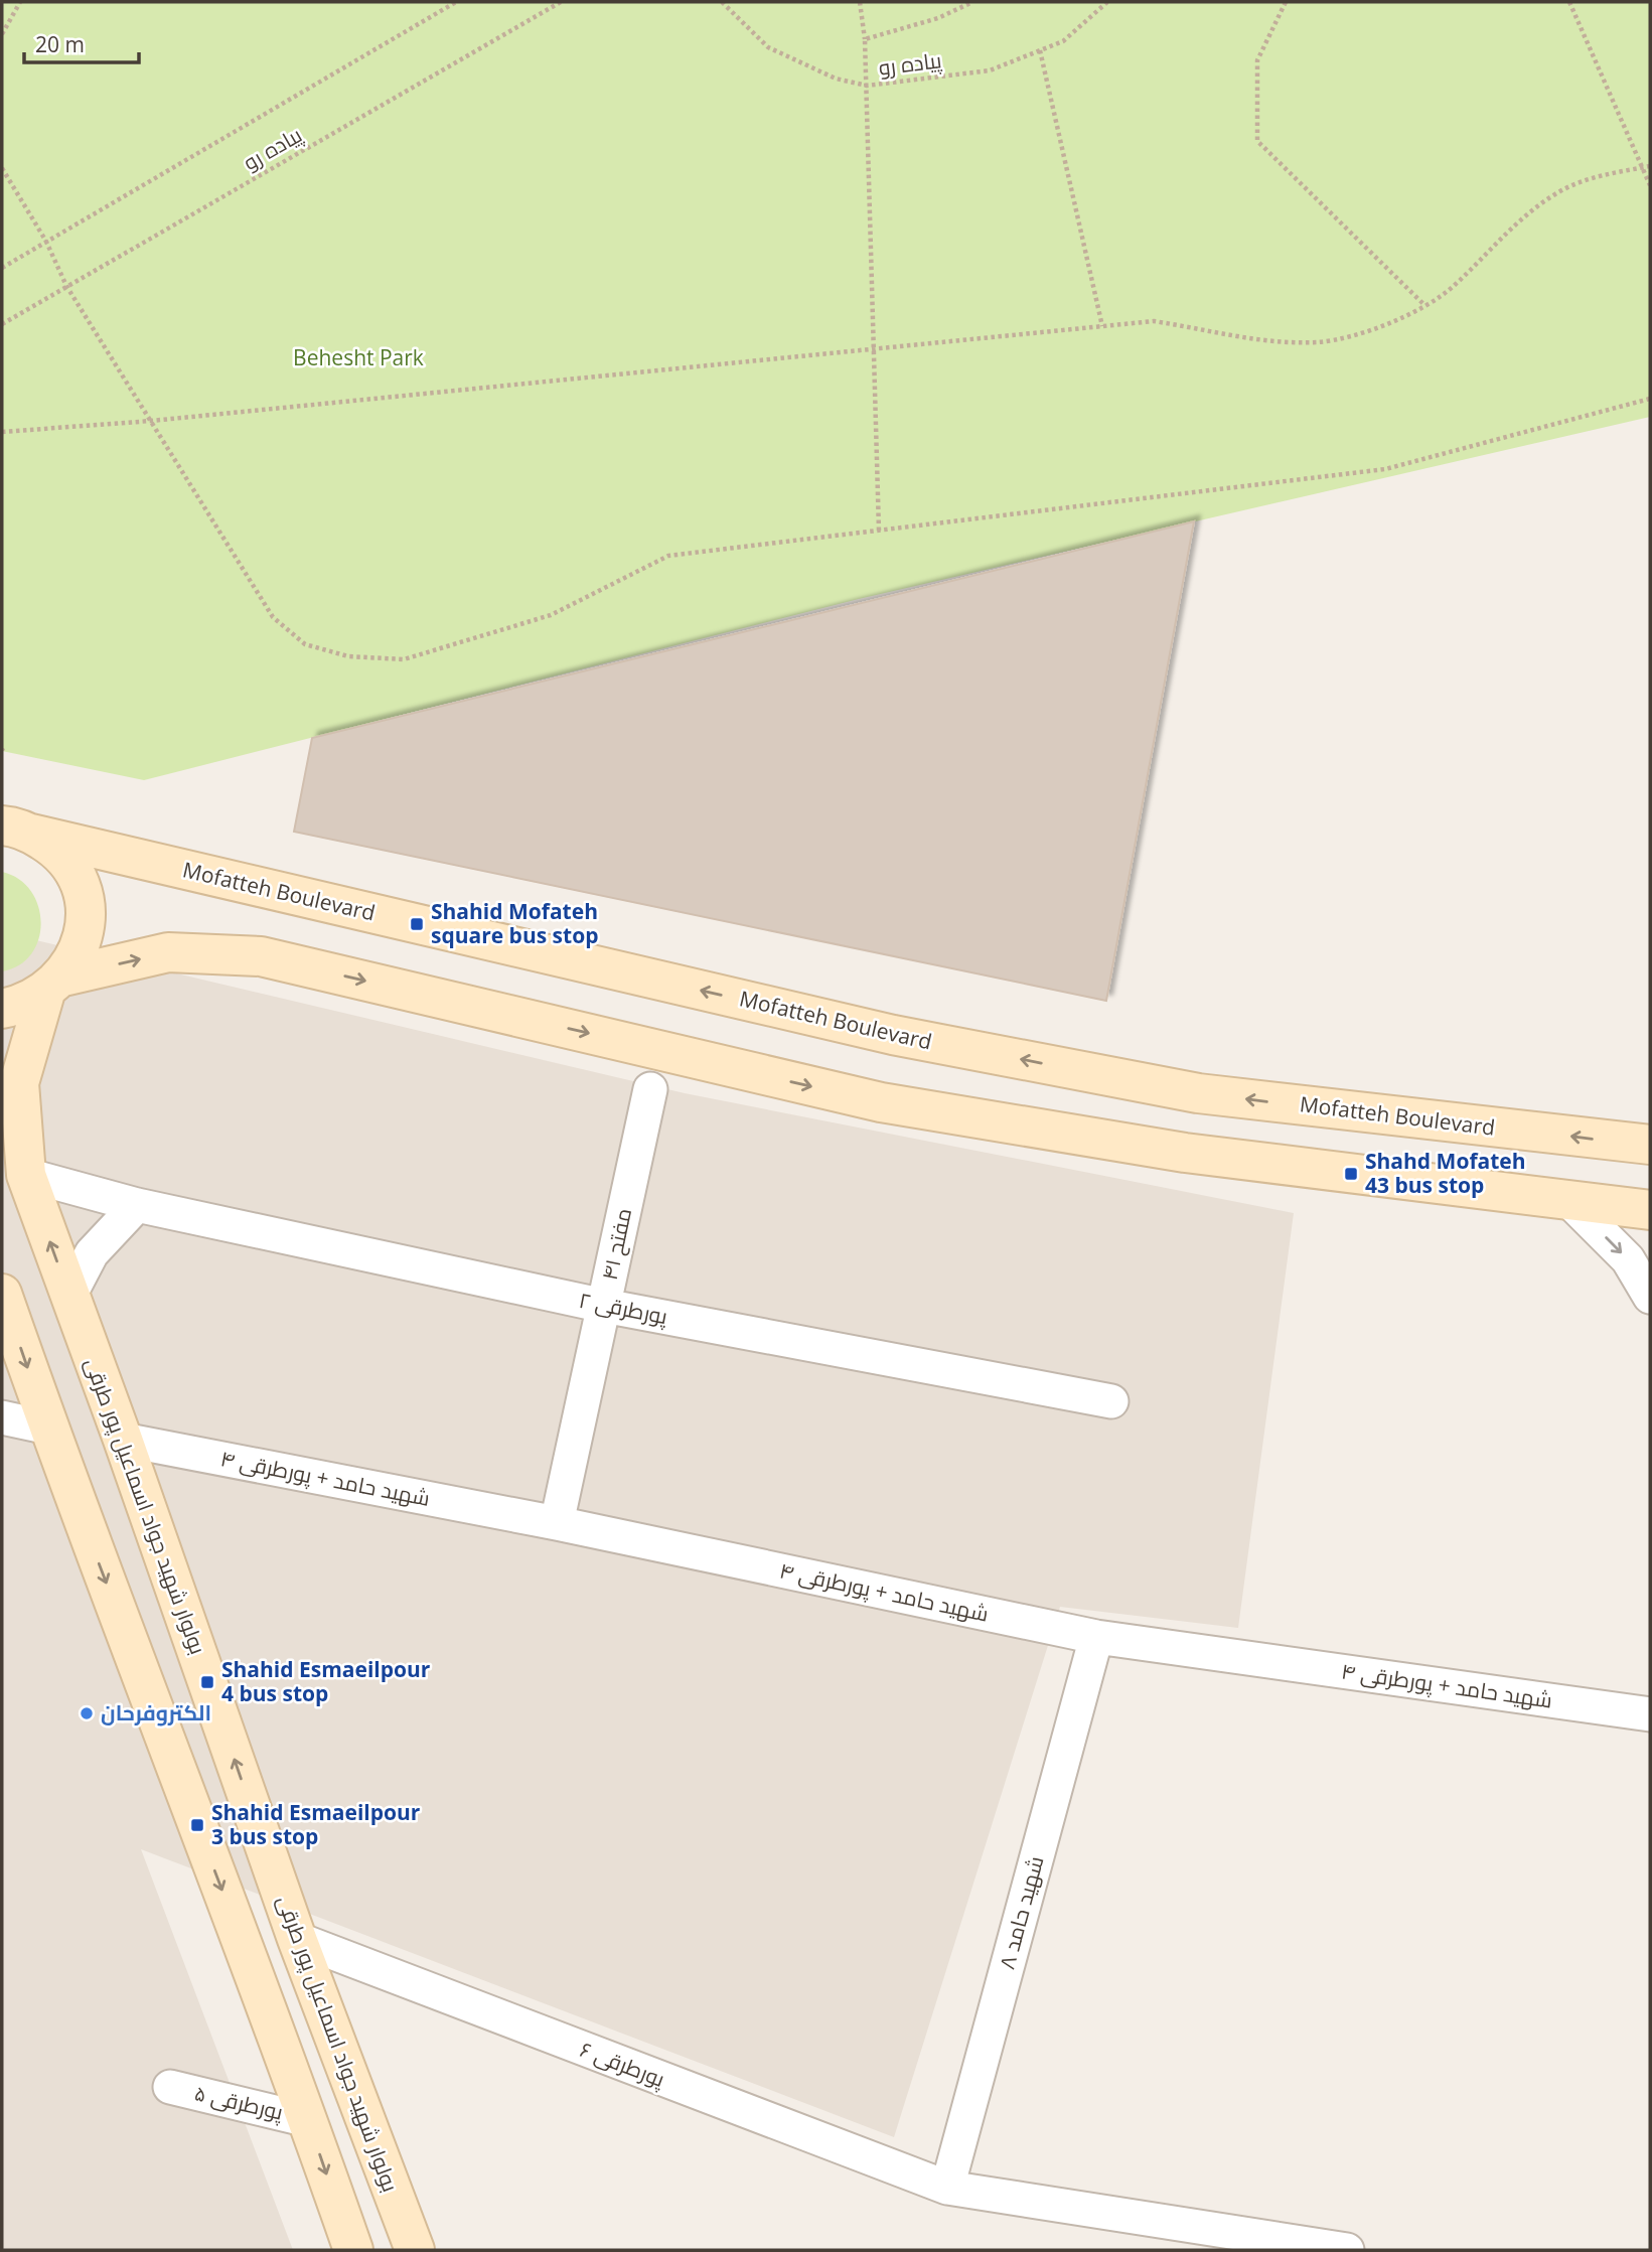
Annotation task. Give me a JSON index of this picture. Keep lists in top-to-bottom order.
{
  "streets": {
    "main road": ["Mofatteh Boulevard", "بولوار شهید جواد اسماعیل پور طرقی"],
    "street": [
      "مفتح ۴۱",
      "پورطرقی ۲",
      "شهید حامد + پورطرقی ۴",
      "شهید حامد ۸",
      "پورطرقی ۶",
      "پورطرقی ۵"
    ],
    "path": ["پیاده رو"]
  },
  "crossings": [
    ["Mofatteh Boulevard", "بولوار شهید جواد اسماعیل پور طرقی"],
    ["مفتح ۴۱", "پورطرقی ۲"],
    ["مفتح ۴۱", "شهید حامد + پورطرقی ۴"],
    ["پورطرقی ۲", "بولوار شهید جواد اسماعیل پور طرقی"],
    ["شهید حامد + پورطرقی ۴", "بولوار شهید جواد اسماعیل پور طرقی"],
    ["شهید حامد + پورطرقی ۴", "شهید حامد ۸"],
    ["بولوار شهید جواد اسماعیل پور طرقی", "پورطرقی ۶"],
    ["شهید حامد ۸", "پورطرقی ۶"]
  ],
  "parks": ["Behesht Park"],
  "places": {
    "transit": [
      "Shahid Mofateh square bus stop",
      "Shahd Mofateh 43 bus stop",
      "Shahid Esmaeilpour 4 bus stop",
      "Shahid Esmaeilpour 3 bus stop"
    ],
    "other": ["الکتروفرحان"]
  },
  "scale_bar": "20 m"
}
